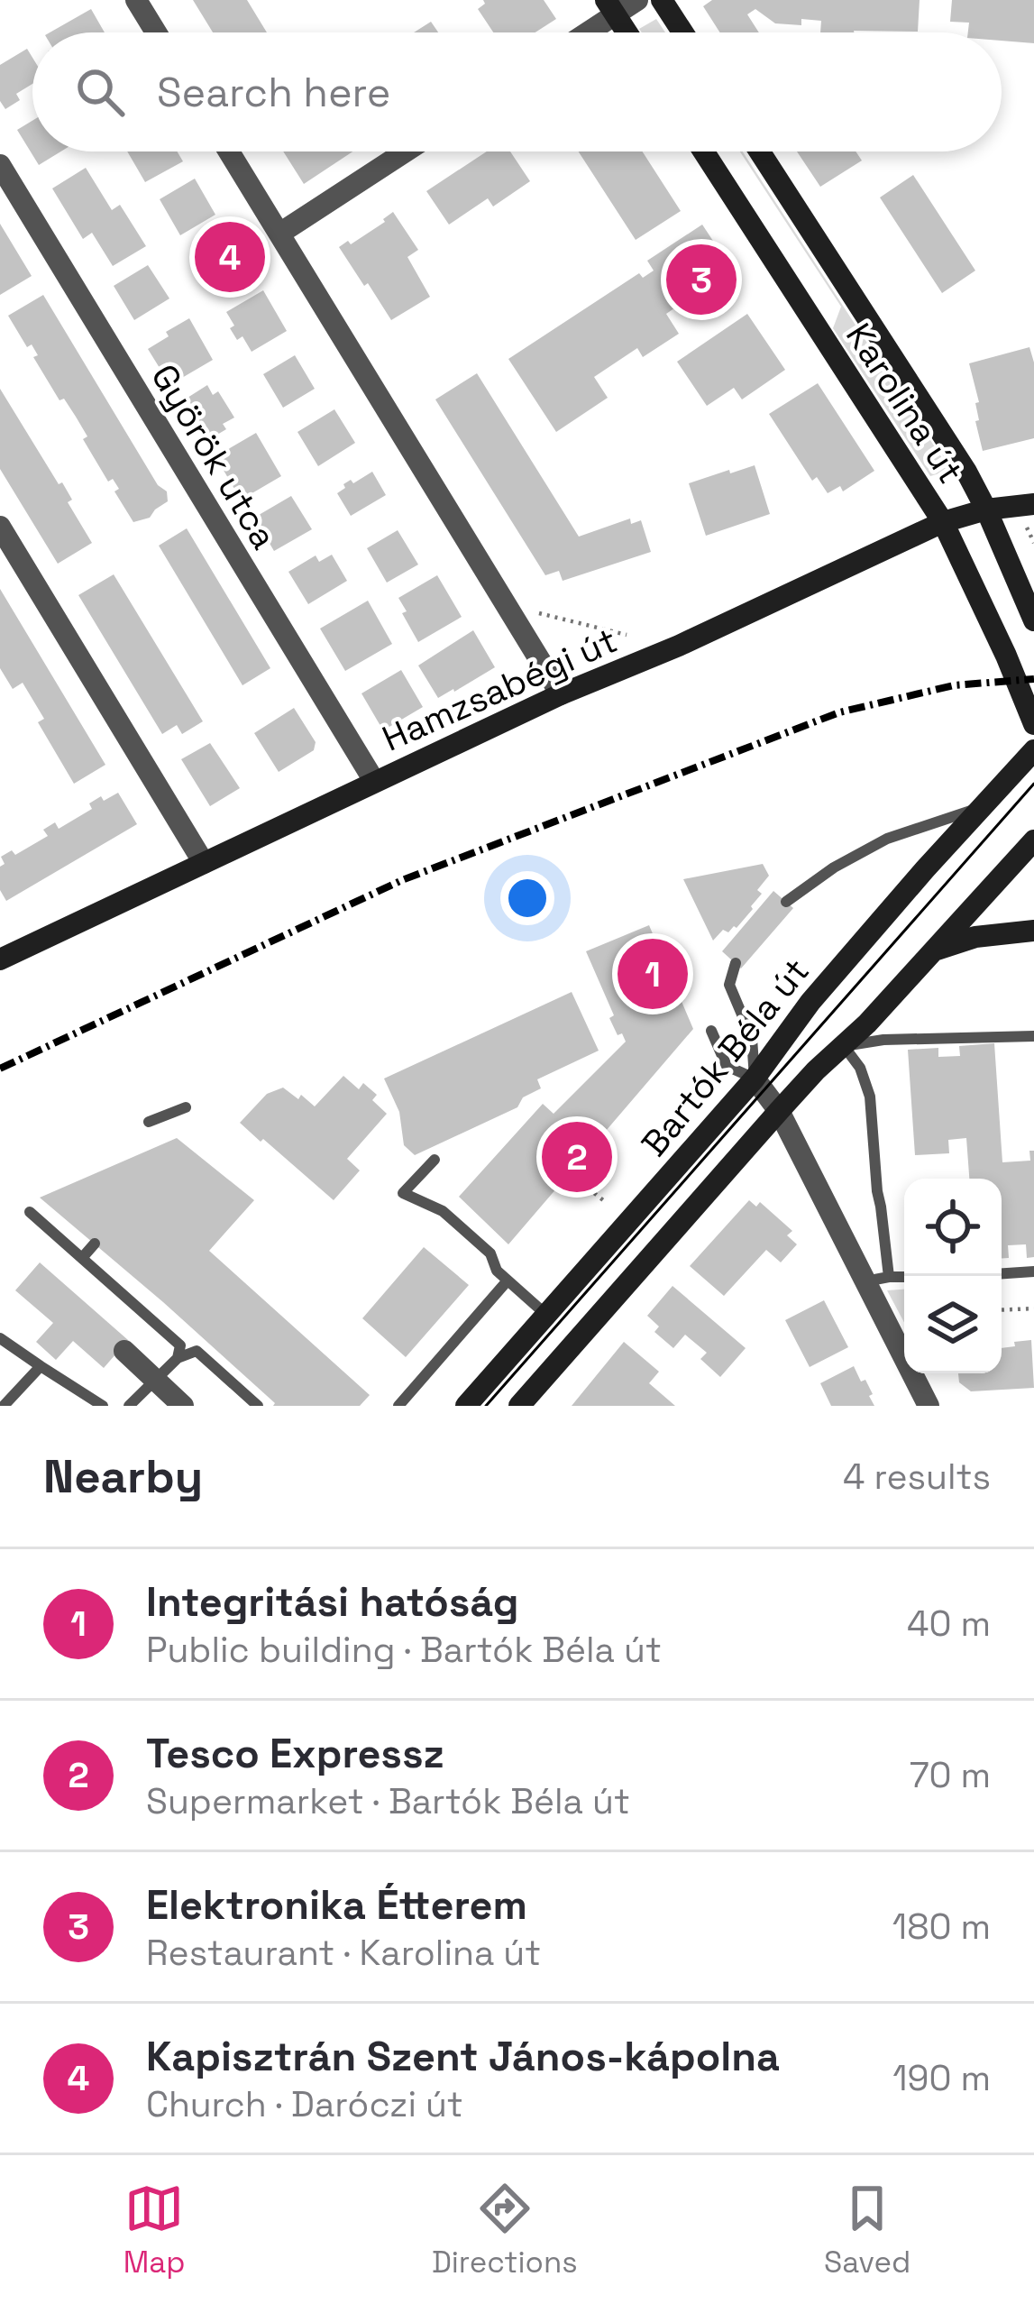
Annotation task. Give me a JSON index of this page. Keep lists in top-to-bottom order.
{
  "streets": {
    "street": [
      "Karolina út",
      "Györök utca",
      "Hamzsabégi út",
      "Bartók Béla út"
    ]
  },
  "crossings": [
    ["Karolina út", "Hamzsabégi út"],
    ["Györök utca", "Hamzsabégi út"]
  ],
  "page": {
    "search": "Search here",
    "pins": [
      "4",
      "3",
      "1",
      "2"
    ],
    "heading": ["Nearby", "4 results"],
    "list": [
      {
        "mark": "1",
        "name": "Integritási hatóság",
        "note": "Public building · Bartók Béla út",
        "value": "40 m"
      },
      {
        "mark": "2",
        "name": "Tesco Expressz",
        "note": "Supermarket · Bartók Béla út",
        "value": "70 m"
      },
      {
        "mark": "3",
        "name": "Elektronika Étterem",
        "note": "Restaurant · Karolina út",
        "value": "180 m"
      },
      {
        "mark": "4",
        "name": "Kapisztrán Szent János-kápolna",
        "note": "Church · Daróczi út",
        "value": "190 m"
      }
    ],
    "nav": ["Map", "Directions", "Saved"]
  }
}
